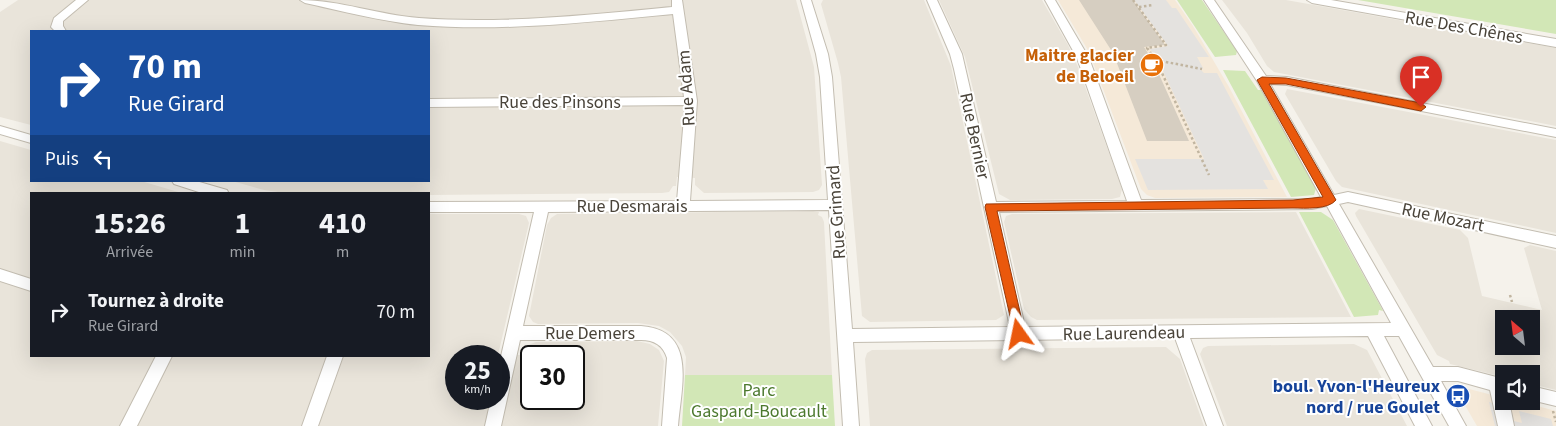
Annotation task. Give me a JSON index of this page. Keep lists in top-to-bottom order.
{
  "streets": {
    "street": [
      "Rue Des Chênes",
      "Rue Adam",
      "Rue des Pinsons",
      "Rue Bernier",
      "Rue Desmarais",
      "Rue Grimard",
      "Rue Mozart",
      "Rue Demers",
      "Rue Laurendeau"
    ]
  },
  "crossings": [
    ["Rue Adam", "Rue des Pinsons"],
    ["Rue Adam", "Rue Desmarais"],
    ["Rue Bernier", "Rue Mozart"],
    ["Rue Bernier", "Rue Laurendeau"],
    ["Rue Desmarais", "Rue Grimard"],
    ["Rue Grimard", "Rue Laurendeau"]
  ],
  "parks": ["Parc Gaspard-Boucault"],
  "places": {
    "cafe": ["Maitre glacier de Beloeil"],
    "bus stop": ["boul. Yvon-l'Heureux nord / rue Goulet"]
  },
  "north": "top left",
  "page": {
    "turn": ["70 m", "Rue Girard"],
    "then": "Puis",
    "eta": [
      "15:26",
      "Arrivée",
      "1",
      "min",
      "410",
      "m"
    ],
    "list": [
      {
        "name": "Tournez à droite",
        "note": "Rue Girard",
        "value": "70 m"
      }
    ],
    "speed": "25 km/h",
    "limit": "30"
  }
}
